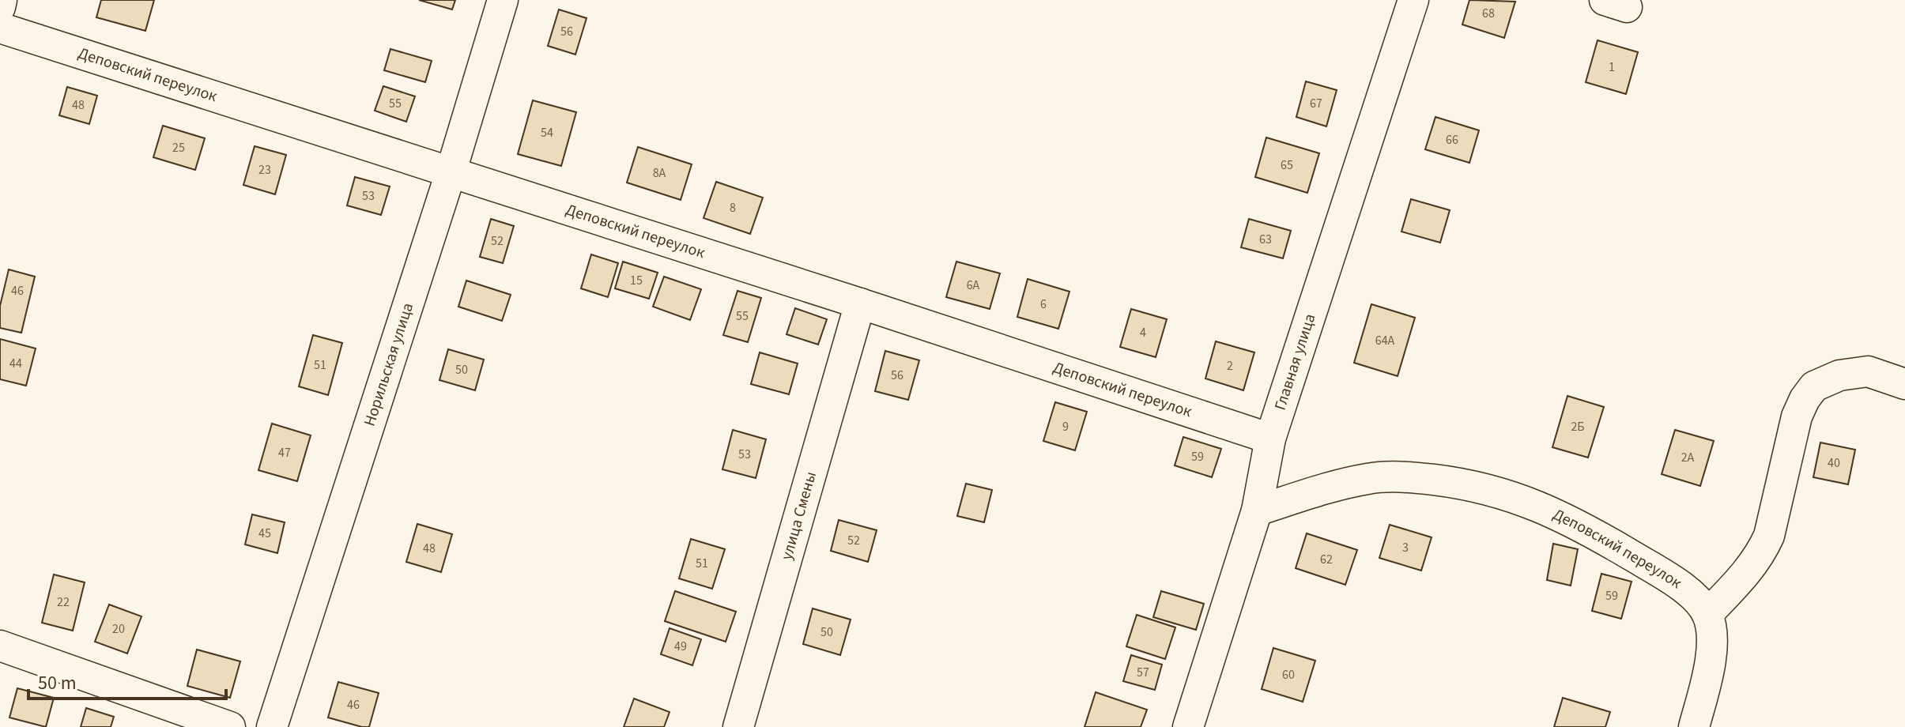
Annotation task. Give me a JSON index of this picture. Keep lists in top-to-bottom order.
{
  "streets": {
    "street": [
      "Деповский переулок",
      "Главная улица",
      "Норильская улица",
      "улица Смены"
    ]
  },
  "crossings": [
    ["Деповский переулок", "Главная улица"],
    ["Деповский переулок", "Норильская улица"],
    ["Деповский переулок", "улица Смены"]
  ],
  "house_numbers": [
    "68",
    "56",
    "1",
    "55",
    "67",
    "48",
    "54",
    "66",
    "25",
    "65",
    "23",
    "8А",
    "53",
    "8",
    "63",
    "52",
    "15",
    "6А",
    "46",
    "6",
    "55",
    "4",
    "64А",
    "44",
    "51",
    "2",
    "50",
    "56",
    "9",
    "2Б",
    "47",
    "53",
    "59",
    "2А",
    "40",
    "45",
    "52",
    "3",
    "48",
    "62",
    "51",
    "59",
    "22",
    "20",
    "50",
    "49",
    "57",
    "60",
    "46"
  ],
  "scale_bar": "50 m"
}
